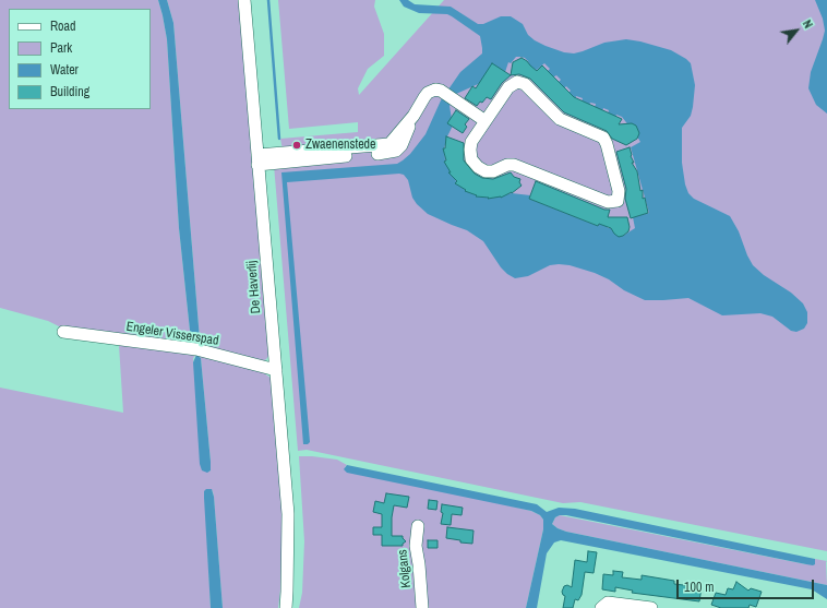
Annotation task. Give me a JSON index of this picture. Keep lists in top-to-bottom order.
{
  "streets": {
    "street": ["De Haverlij", "Engeler Visserspad", "Kolgans"]
  },
  "crossings": [
    ["De Haverlij", "Engeler Visserspad"]
  ],
  "places": ["Zwaenenstede"],
  "legend": [
    "Road",
    "Park",
    "Water",
    "Building"
  ],
  "scale_bar": "100 m",
  "north": "top right"
}
